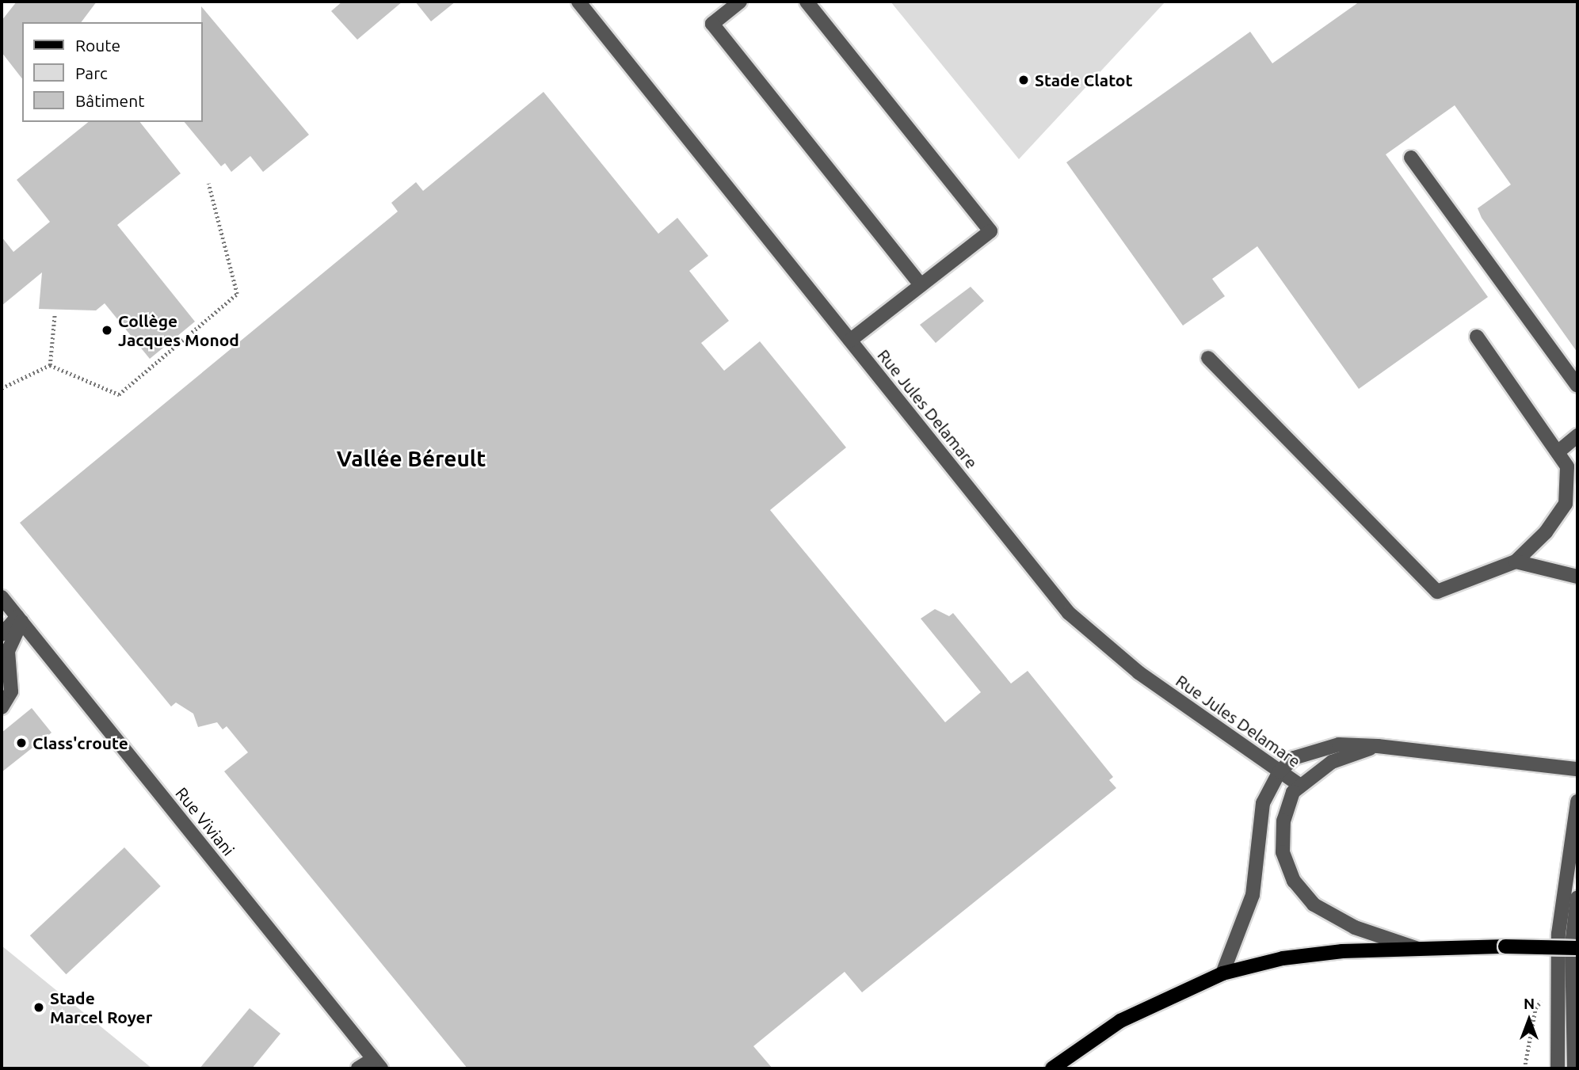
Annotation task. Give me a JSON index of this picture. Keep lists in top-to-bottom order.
{
  "streets": {
    "street": ["Rue Jules Delamare", "Rue Viviani"]
  },
  "districts": ["Vallée Béreult"],
  "places": [
    "Stade Clatot",
    "Collège Jacques Monod",
    "Class'croute",
    "Stade Marcel Royer"
  ],
  "legend": ["Route", "Parc", "Bâtiment"],
  "north": "top"
}
